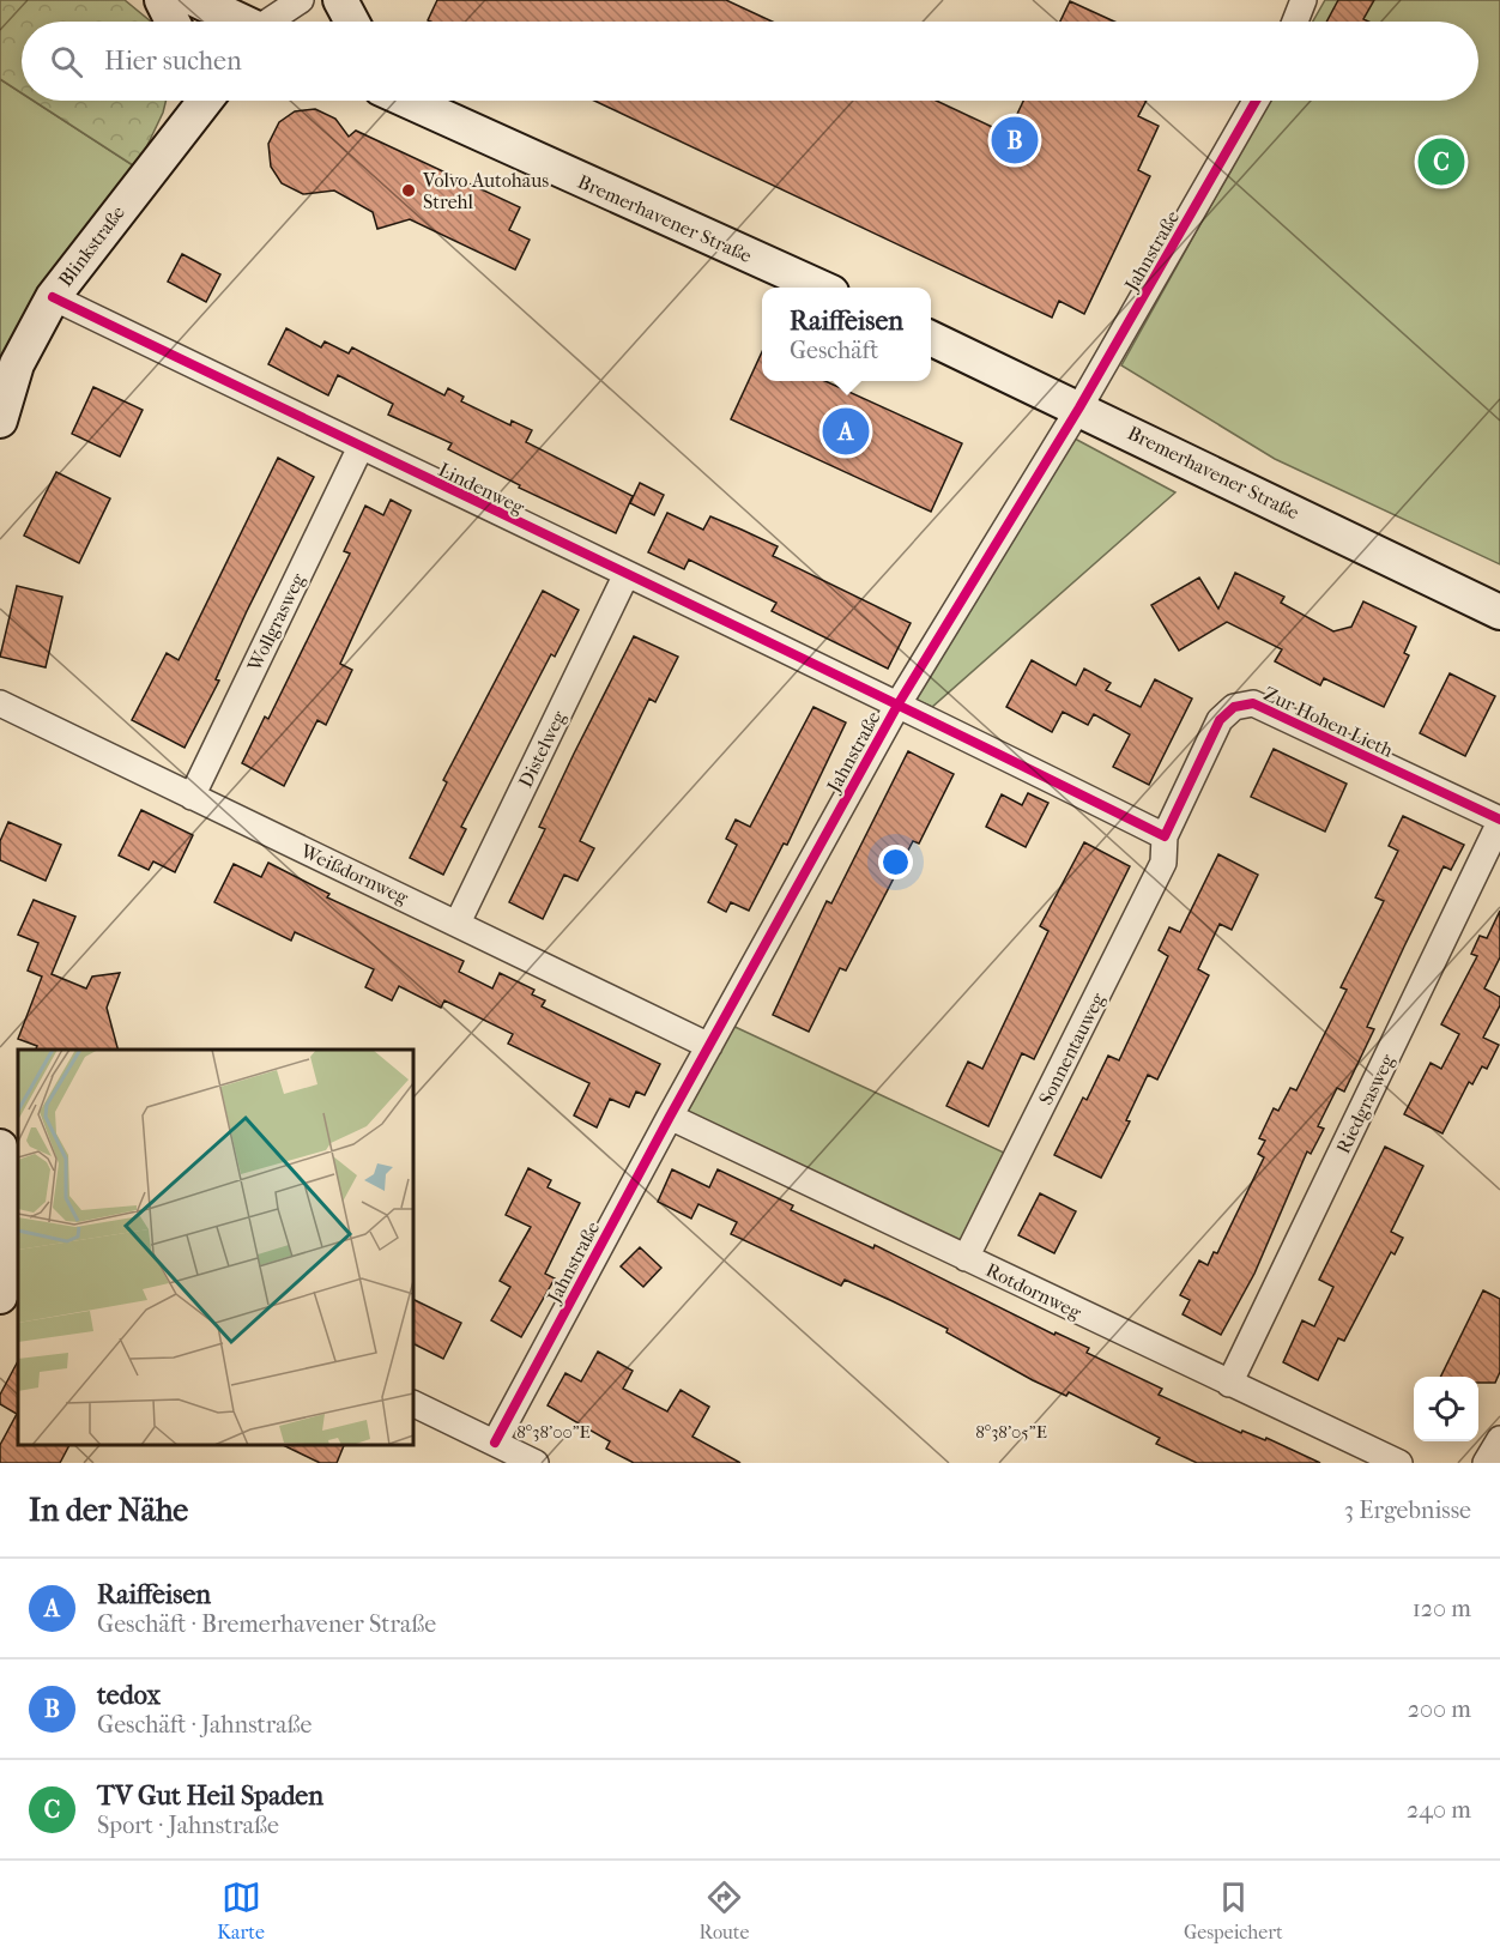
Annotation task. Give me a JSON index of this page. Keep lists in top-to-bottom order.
{
  "streets": {
    "street": [
      "Bremerhavener Straße",
      "Blinkstraße",
      "Jahnstraße",
      "Lindenweg",
      "Wollgrasweg",
      "Zur Hohen Lieth",
      "Distelweg",
      "Weißdornweg",
      "Sonnentauweg",
      "Riedgrasweg",
      "Rotdornweg"
    ]
  },
  "crossings": [
    ["Bremerhavener Straße", "Jahnstraße"],
    ["Blinkstraße", "Lindenweg"],
    ["Jahnstraße", "Lindenweg"],
    ["Jahnstraße", "Weißdornweg"],
    ["Jahnstraße", "Rotdornweg"],
    ["Lindenweg", "Wollgrasweg"],
    ["Lindenweg", "Distelweg"],
    ["Wollgrasweg", "Weißdornweg"],
    ["Zur Hohen Lieth", "Sonnentauweg"],
    ["Zur Hohen Lieth", "Riedgrasweg"],
    ["Distelweg", "Weißdornweg"],
    ["Sonnentauweg", "Rotdornweg"],
    ["Riedgrasweg", "Rotdornweg"]
  ],
  "places": ["Volvo Autohaus Strehl"],
  "page": {
    "search": "Hier suchen",
    "pins": ["B", "C", "A"],
    "popup": ["Raiffeisen", "Geschäft"],
    "heading": ["In der Nähe", "3 Ergebnisse"],
    "list": [
      {
        "mark": "A",
        "name": "Raiffeisen",
        "note": "Geschäft · Bremerhavener Straße",
        "value": "120 m"
      },
      {
        "mark": "B",
        "name": "tedox",
        "note": "Geschäft · Jahnstraße",
        "value": "200 m"
      },
      {
        "mark": "C",
        "name": "TV Gut Heil Spaden",
        "note": "Sport · Jahnstraße",
        "value": "240 m"
      }
    ],
    "nav": ["Karte", "Route", "Gespeichert"]
  },
  "coordinates": ["8°38'00\"E", "8°38'05\"E"]
}
